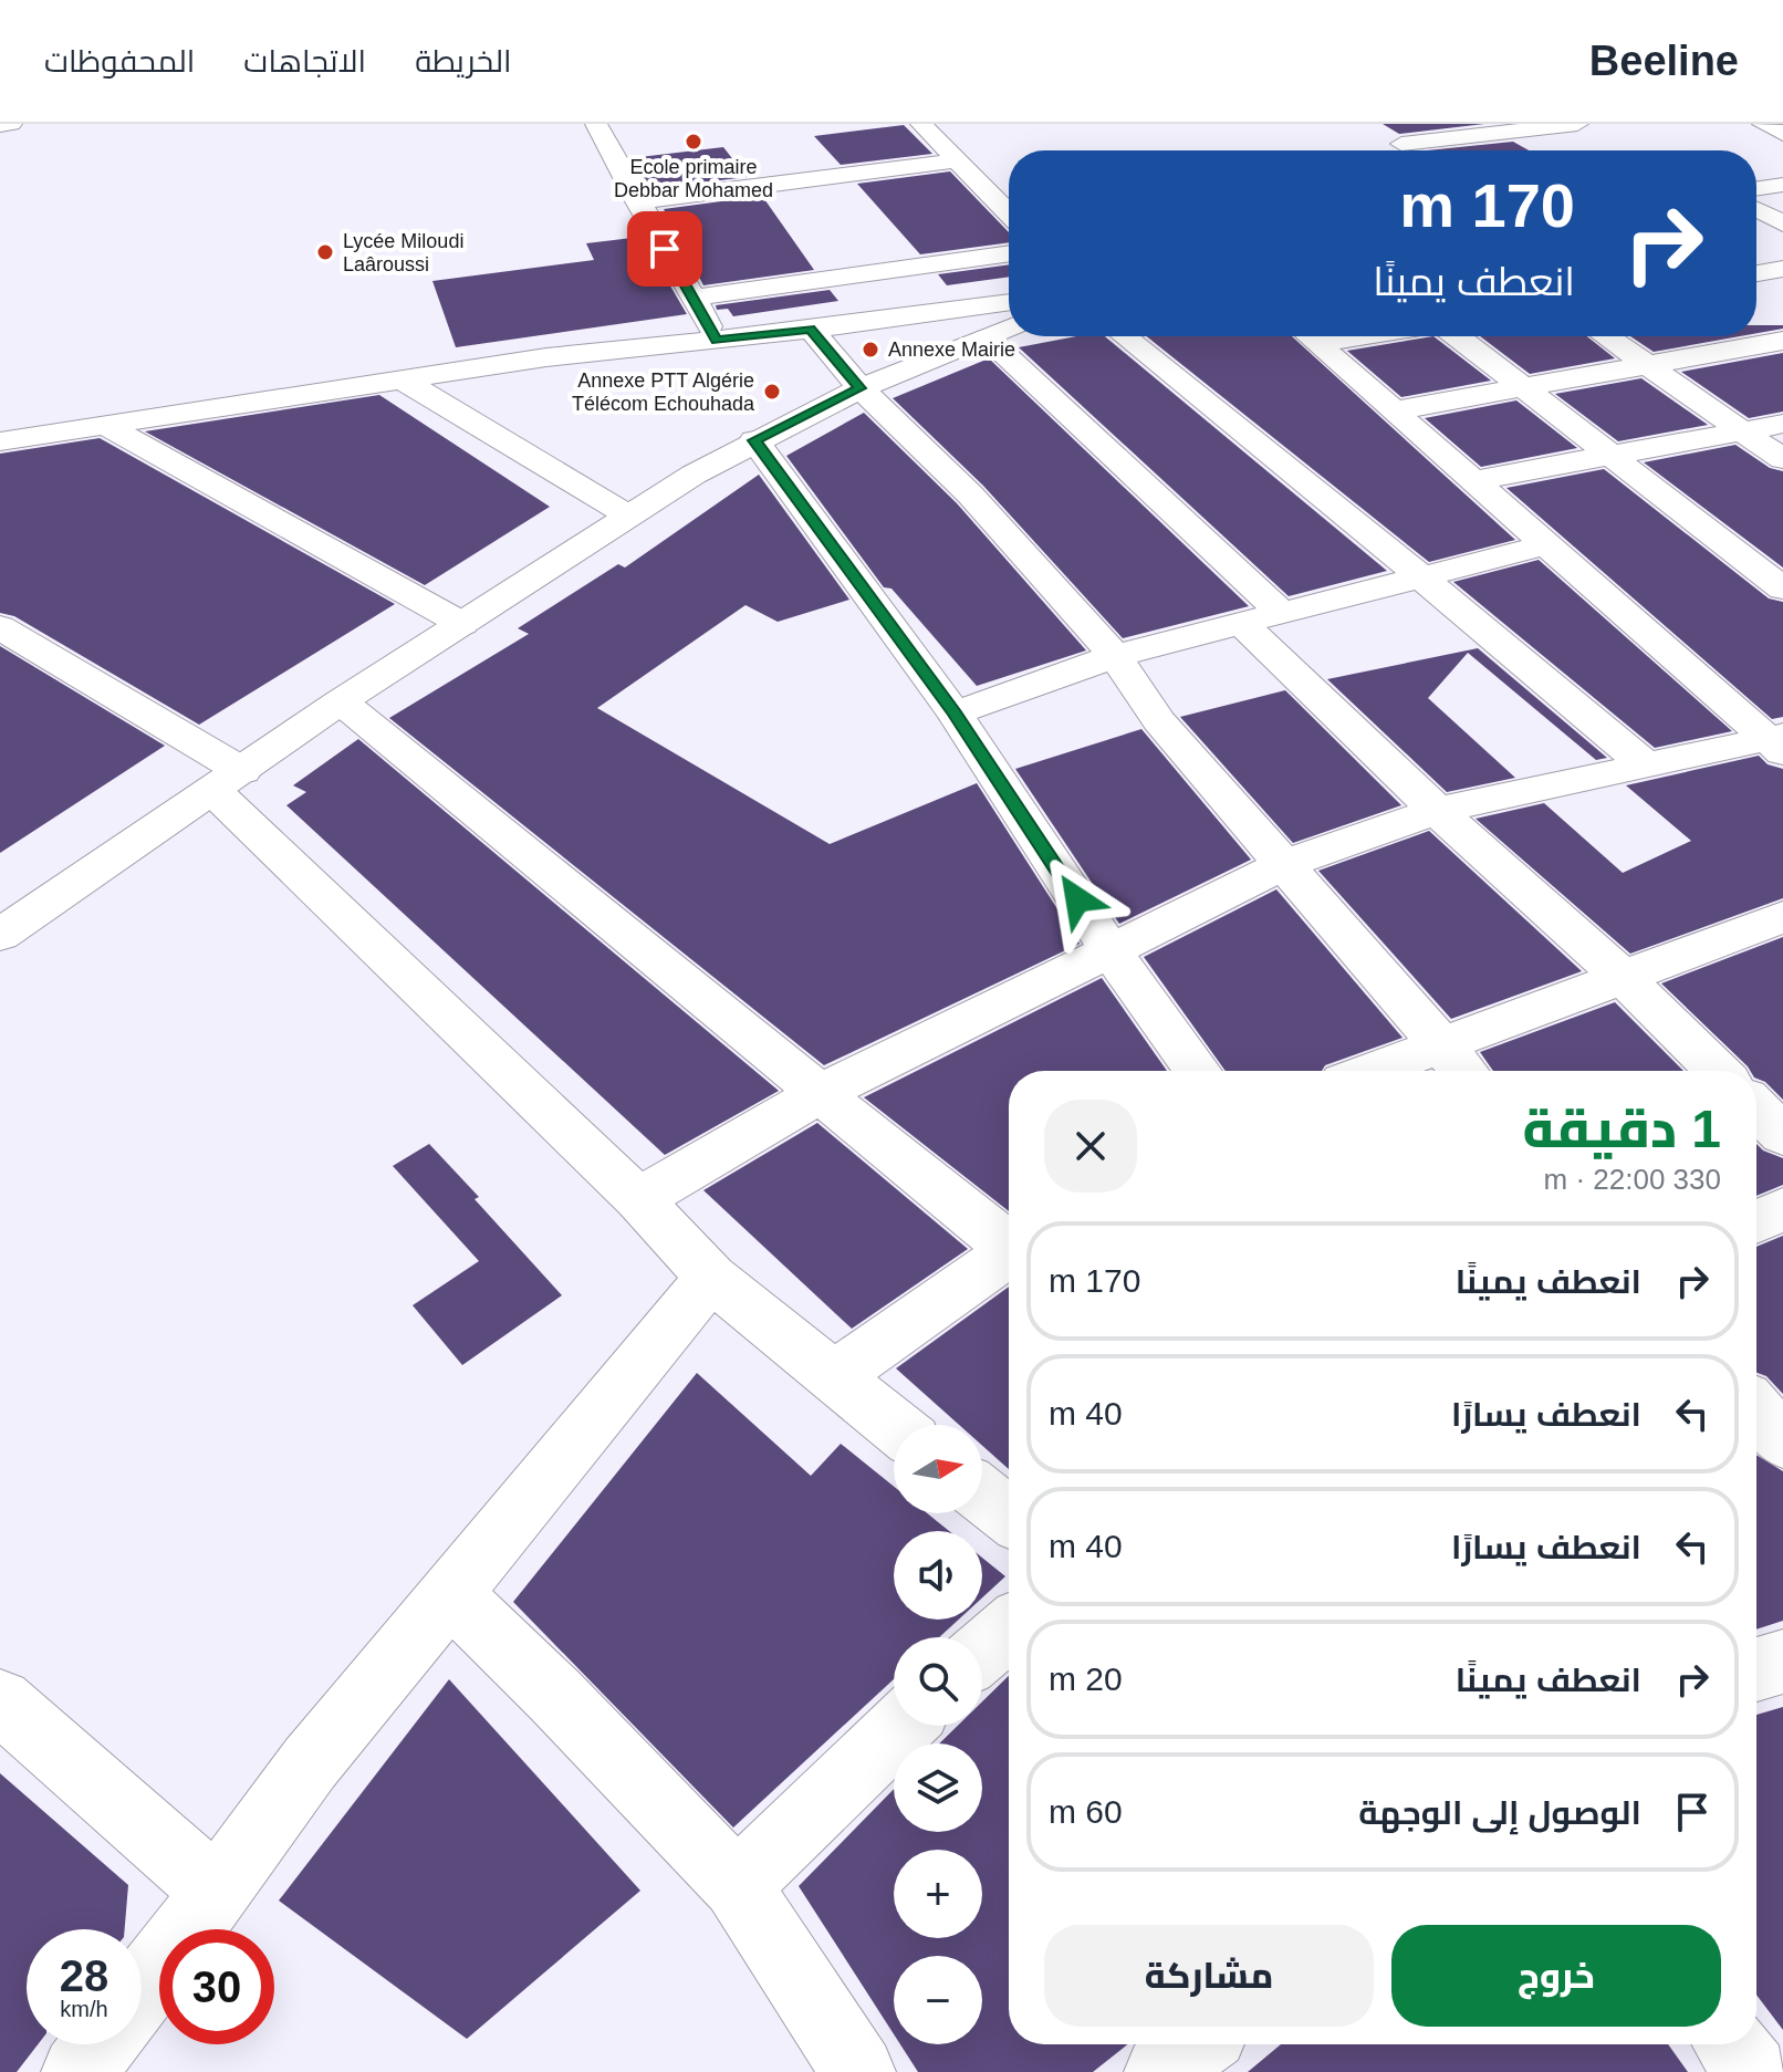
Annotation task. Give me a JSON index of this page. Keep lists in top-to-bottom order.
{
  "places": [
    "Ecole primaire Debbar Mohamed",
    "Lycée Miloudi Laâroussi",
    "Annexe Mairie",
    "Annexe PTT Algérie Télécom Echouhada"
  ],
  "north": "right",
  "page": {
    "header": "Beeline",
    "nav": ["الخريطة", "الاتجاهات", "المحفوظات"],
    "turn": ["170 m", "انعطف يمينًا"],
    "heading": ["1 دقيقة", "330 m · 22:00"],
    "list": [
      {
        "name": "انعطف يمينًا",
        "value": "170 m"
      },
      {
        "name": "انعطف يسارًا",
        "value": "40 m"
      },
      {
        "name": "انعطف يسارًا",
        "value": "40 m"
      },
      {
        "name": "انعطف يمينًا",
        "value": "20 m"
      },
      {
        "name": "الوصول إلى الوجهة",
        "value": "60 m"
      }
    ],
    "map_buttons": ["+", "−"],
    "buttons": ["خروج", "مشاركة"],
    "speed": "28 km/h",
    "limit": "30"
  }
}
